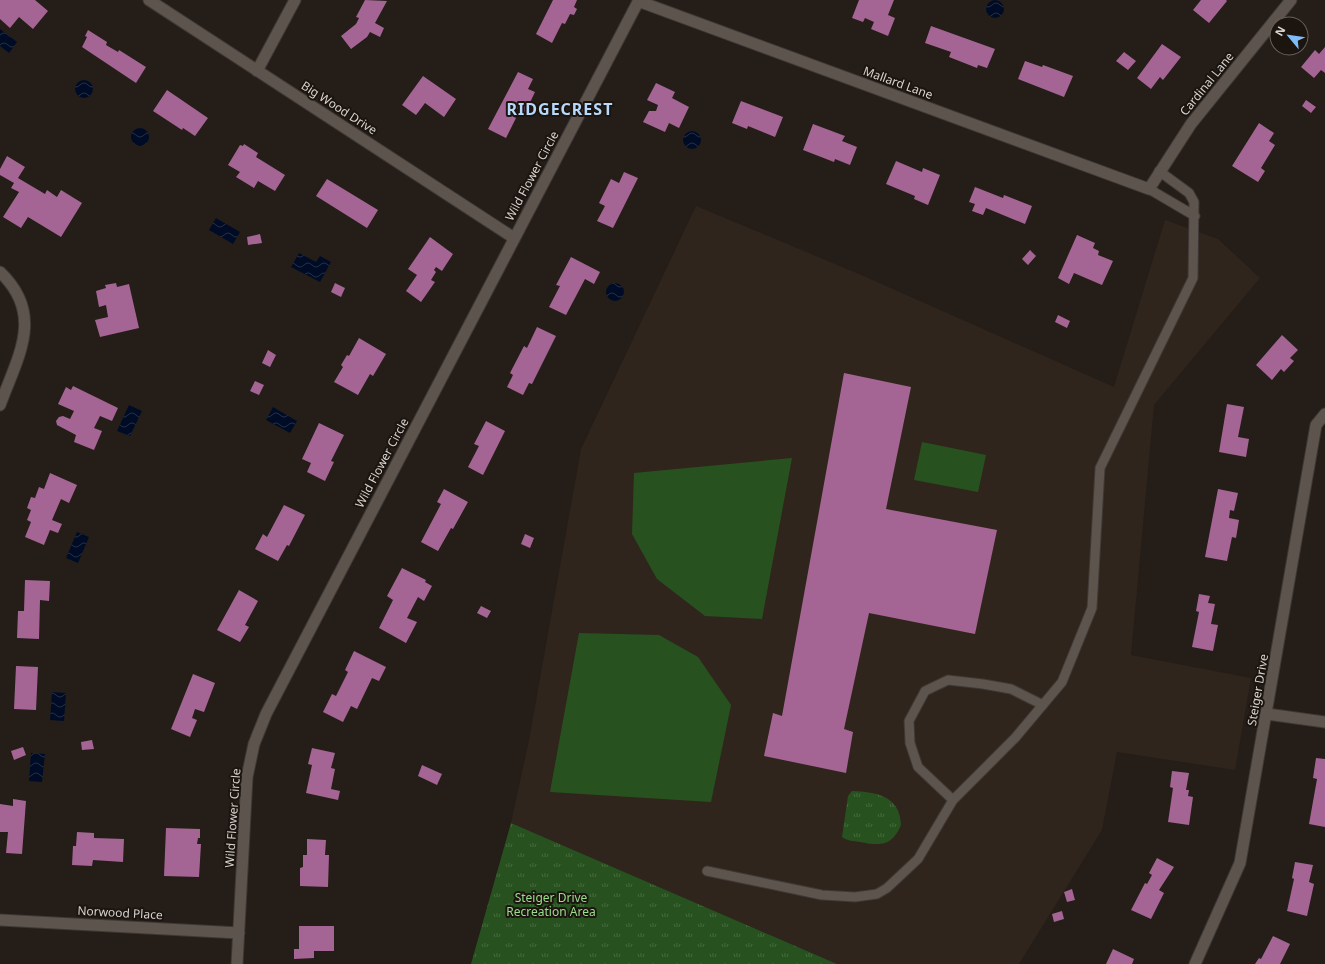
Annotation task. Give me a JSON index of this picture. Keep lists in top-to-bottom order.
{
  "streets": {
    "street": [
      "Mallard Lane",
      "Cardinal Lane",
      "Big Wood Drive",
      "Wild Flower Circle",
      "Steiger Drive",
      "Norwood Place"
    ]
  },
  "crossings": [
    ["Mallard Lane", "Cardinal Lane"],
    ["Mallard Lane", "Wild Flower Circle"],
    ["Big Wood Drive", "Wild Flower Circle"],
    ["Wild Flower Circle", "Norwood Place"]
  ],
  "districts": ["RIDGECREST"],
  "parks": ["Steiger Drive Recreation Area"],
  "north": "top left"
}
